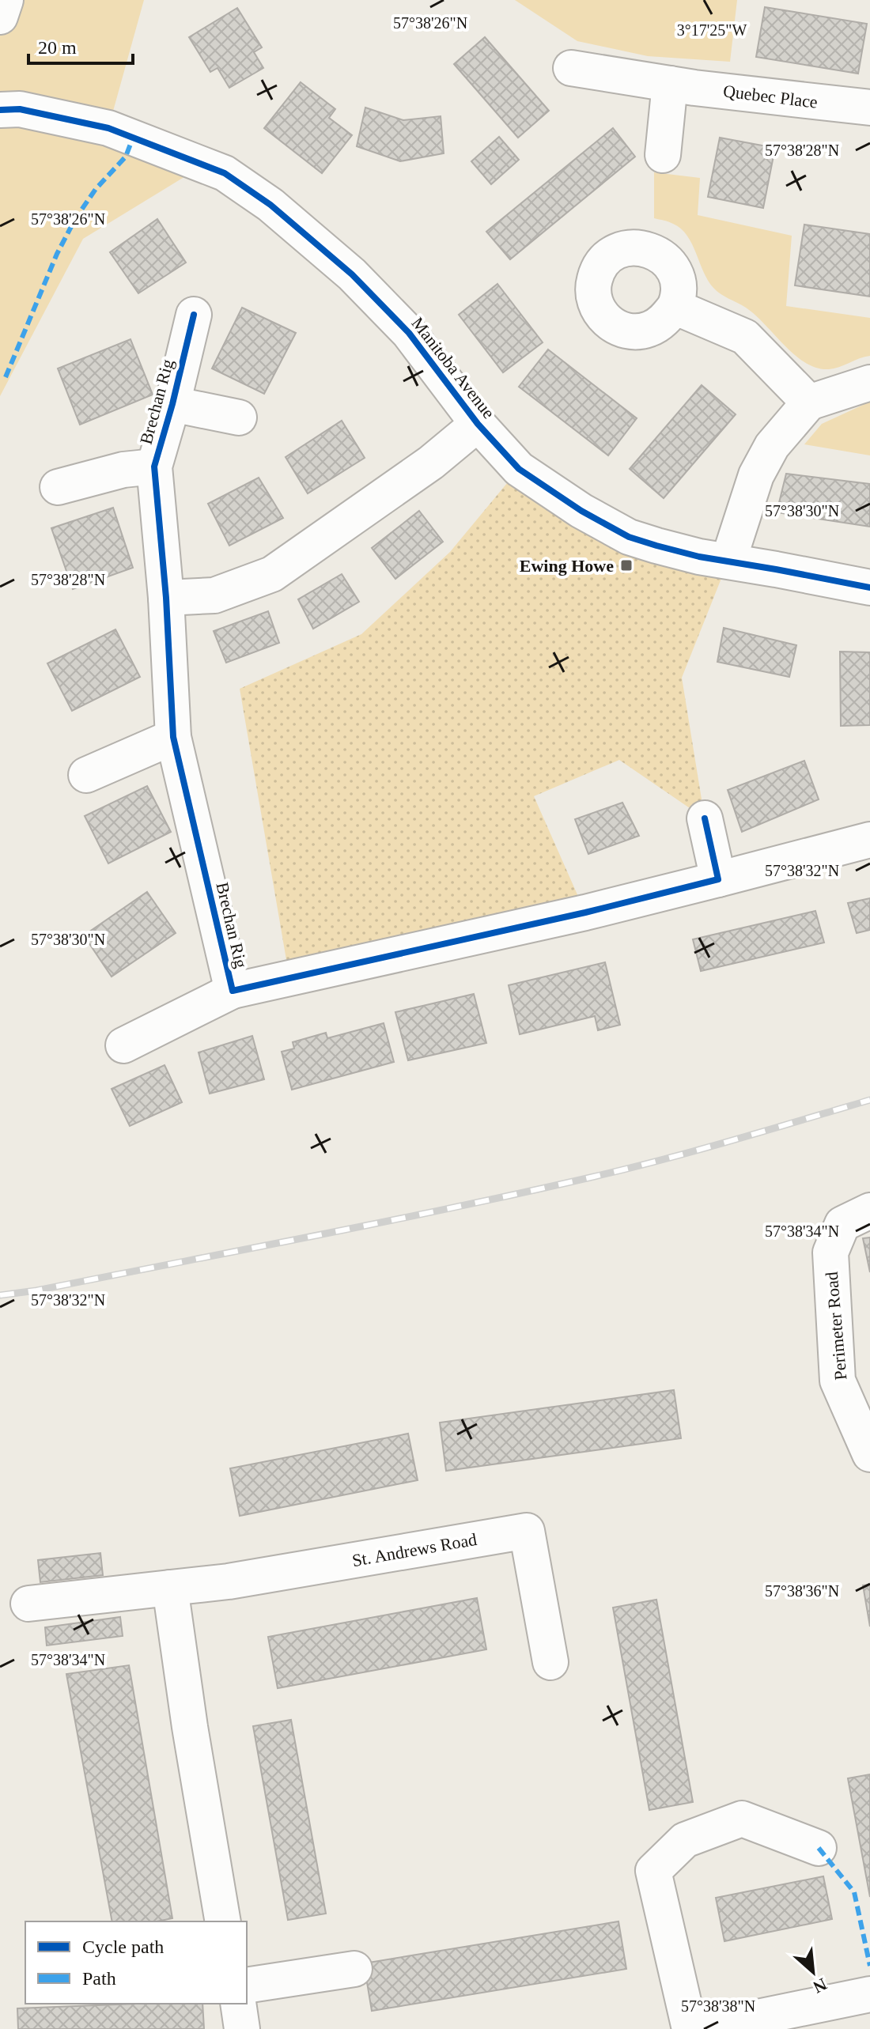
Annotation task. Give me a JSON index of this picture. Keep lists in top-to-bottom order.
{
  "streets": {
    "street": [
      "Quebec Place",
      "Manitoba Avenue",
      "Brechan Rig",
      "Perimeter Road",
      "St. Andrews Road"
    ]
  },
  "places": {
    "transit": ["Ewing Howe"]
  },
  "legend": ["Cycle path", "Path"],
  "scale_bar": "20 m",
  "north": "bottom right",
  "coordinates": [
    "57°38'26\"N",
    "3°17'25\"W",
    "57°38'28\"N",
    "57°38'30\"N",
    "57°38'32\"N",
    "57°38'34\"N",
    "57°38'36\"N",
    "57°38'38\"N"
  ]
}
